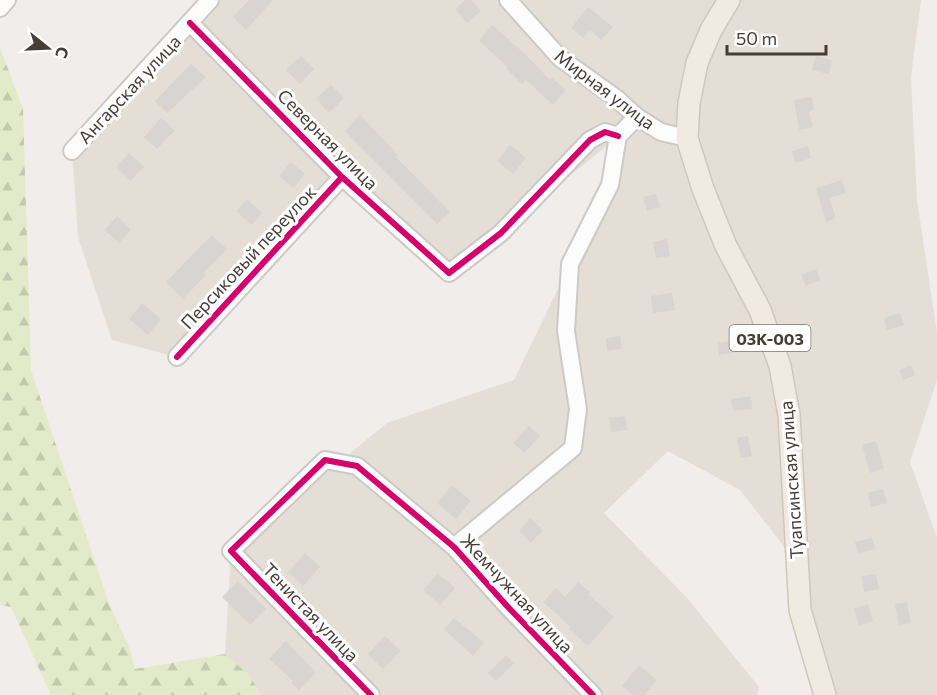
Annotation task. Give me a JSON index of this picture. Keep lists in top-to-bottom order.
{
  "streets": {
    "main road": ["03К-003", "Туапсинская улица"],
    "street": [
      "Ангарская улица",
      "Мирная улица",
      "Северная улица",
      "Персиковый переулок",
      "Жемчужная улица",
      "Тенистая улица"
    ]
  },
  "crossings": [
    ["Ангарская улица", "Северная улица"],
    ["Мирная улица", "Туапсинская улица"],
    ["Северная улица", "Персиковый переулок"],
    ["Жемчужная улица", "Тенистая улица"]
  ],
  "scale_bar": "50 m",
  "north": "right"
}
